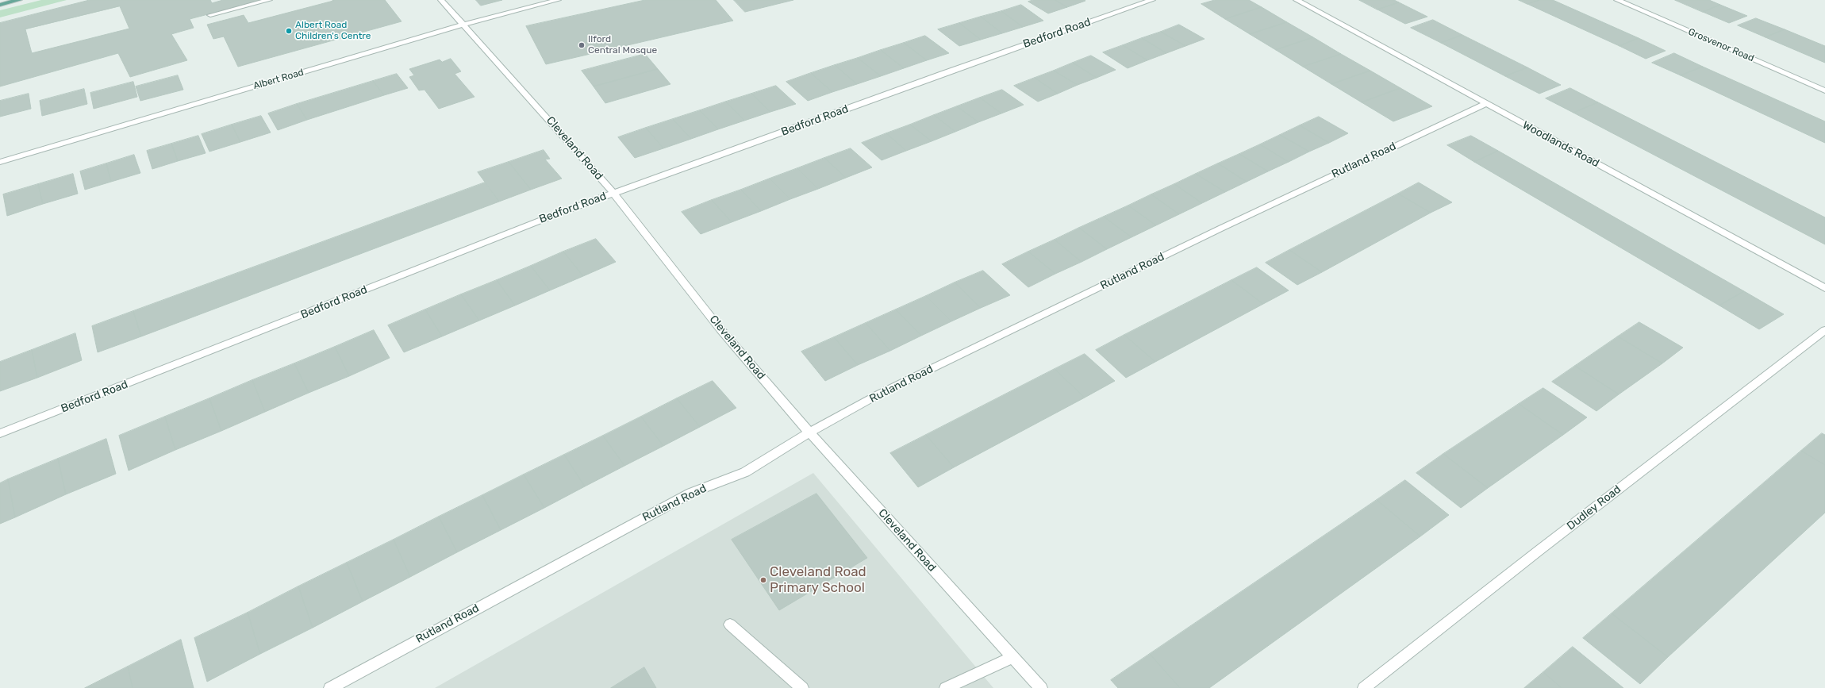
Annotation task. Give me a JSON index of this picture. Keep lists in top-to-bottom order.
{
  "streets": {
    "street": [
      "Bedford Road",
      "Grosvenor Road",
      "Albert Road",
      "Woodlands Road",
      "Cleveland Road",
      "Rutland Road",
      "Dudley Road"
    ]
  },
  "crossings": [
    ["Bedford Road", "Cleveland Road"],
    ["Albert Road", "Cleveland Road"],
    ["Woodlands Road", "Rutland Road"],
    ["Cleveland Road", "Rutland Road"]
  ],
  "places": ["Albert Road Children's Centre", "Ilford Central Mosque", "Cleveland Road Primary School"]
}
